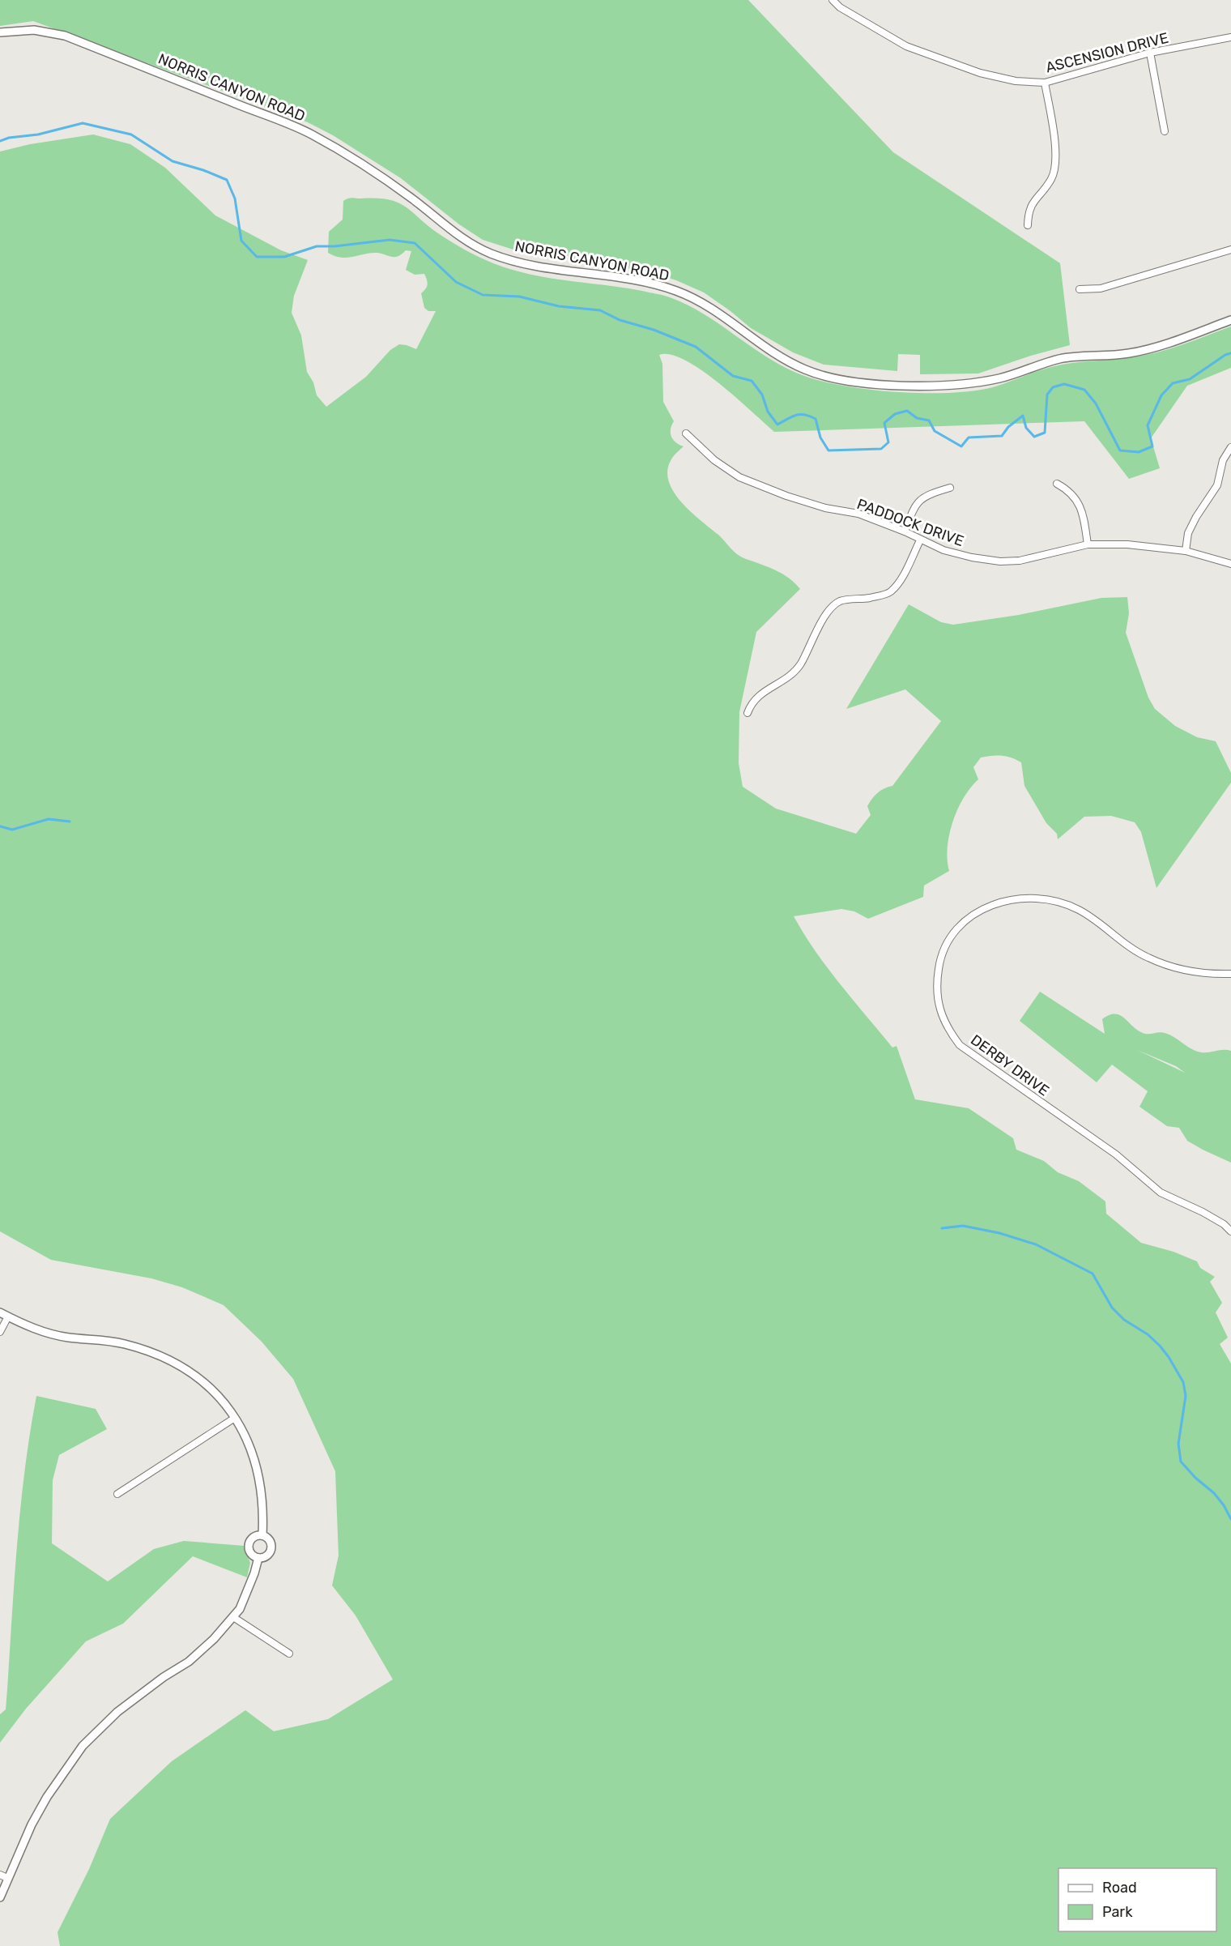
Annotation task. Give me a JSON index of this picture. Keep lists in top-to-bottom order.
{
  "streets": {
    "street": [
      "ASCENSION DRIVE",
      "NORRIS CANYON ROAD",
      "PADDOCK DRIVE",
      "DERBY DRIVE"
    ]
  },
  "legend": ["Road", "Park"]
}
